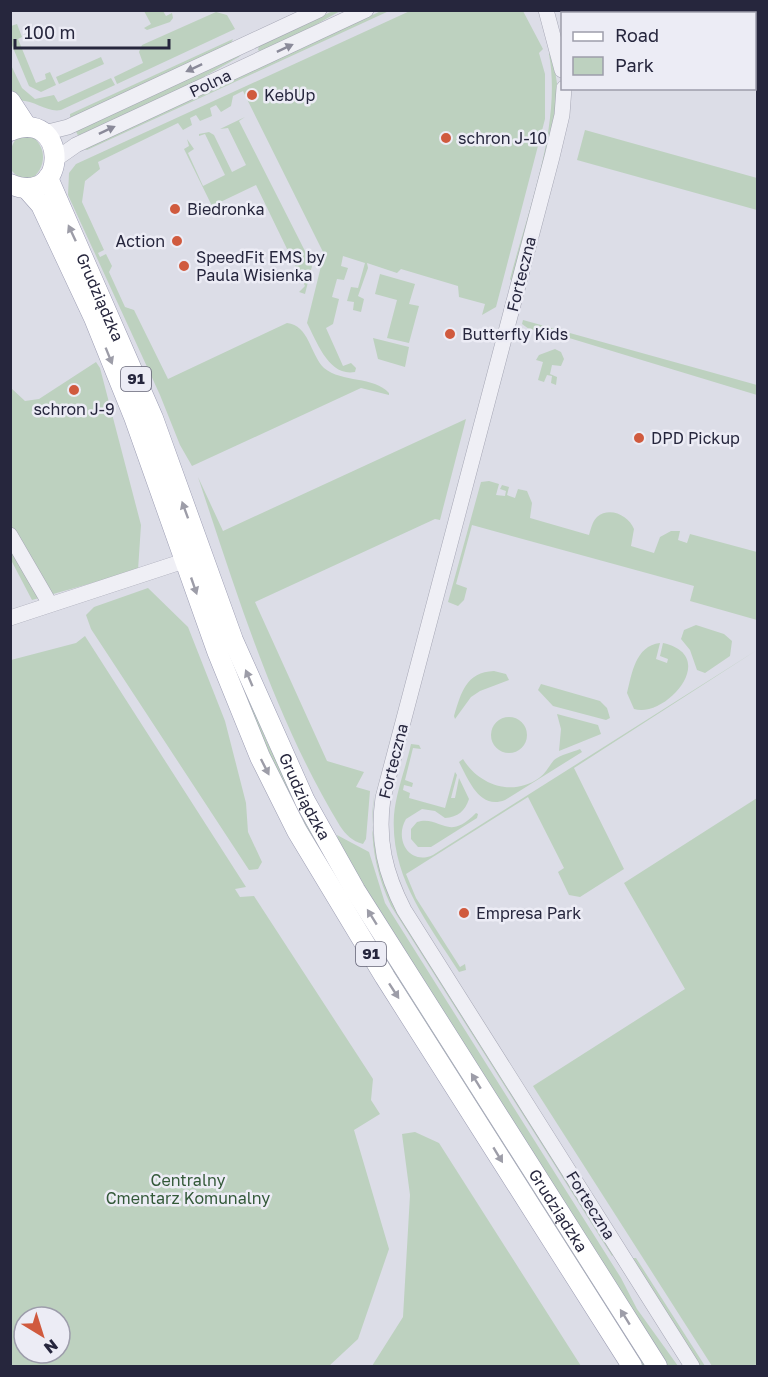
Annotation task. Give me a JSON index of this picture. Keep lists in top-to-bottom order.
{
  "streets": {
    "main road": ["Grudziądzka", "91"],
    "street": ["Polna", "Forteczna"]
  },
  "parks": ["Centralny Cmentarz Komunalny"],
  "places": [
    "KebUp",
    "schron J-10",
    "Biedronka",
    "Action",
    "SpeedFit EMS by Paula Wisienka",
    "Butterfly Kids",
    "schron J-9",
    "DPD Pickup",
    "Empresa Park"
  ],
  "legend": ["Road", "Park"],
  "scale_bar": "100 m",
  "north": "bottom right"
}
